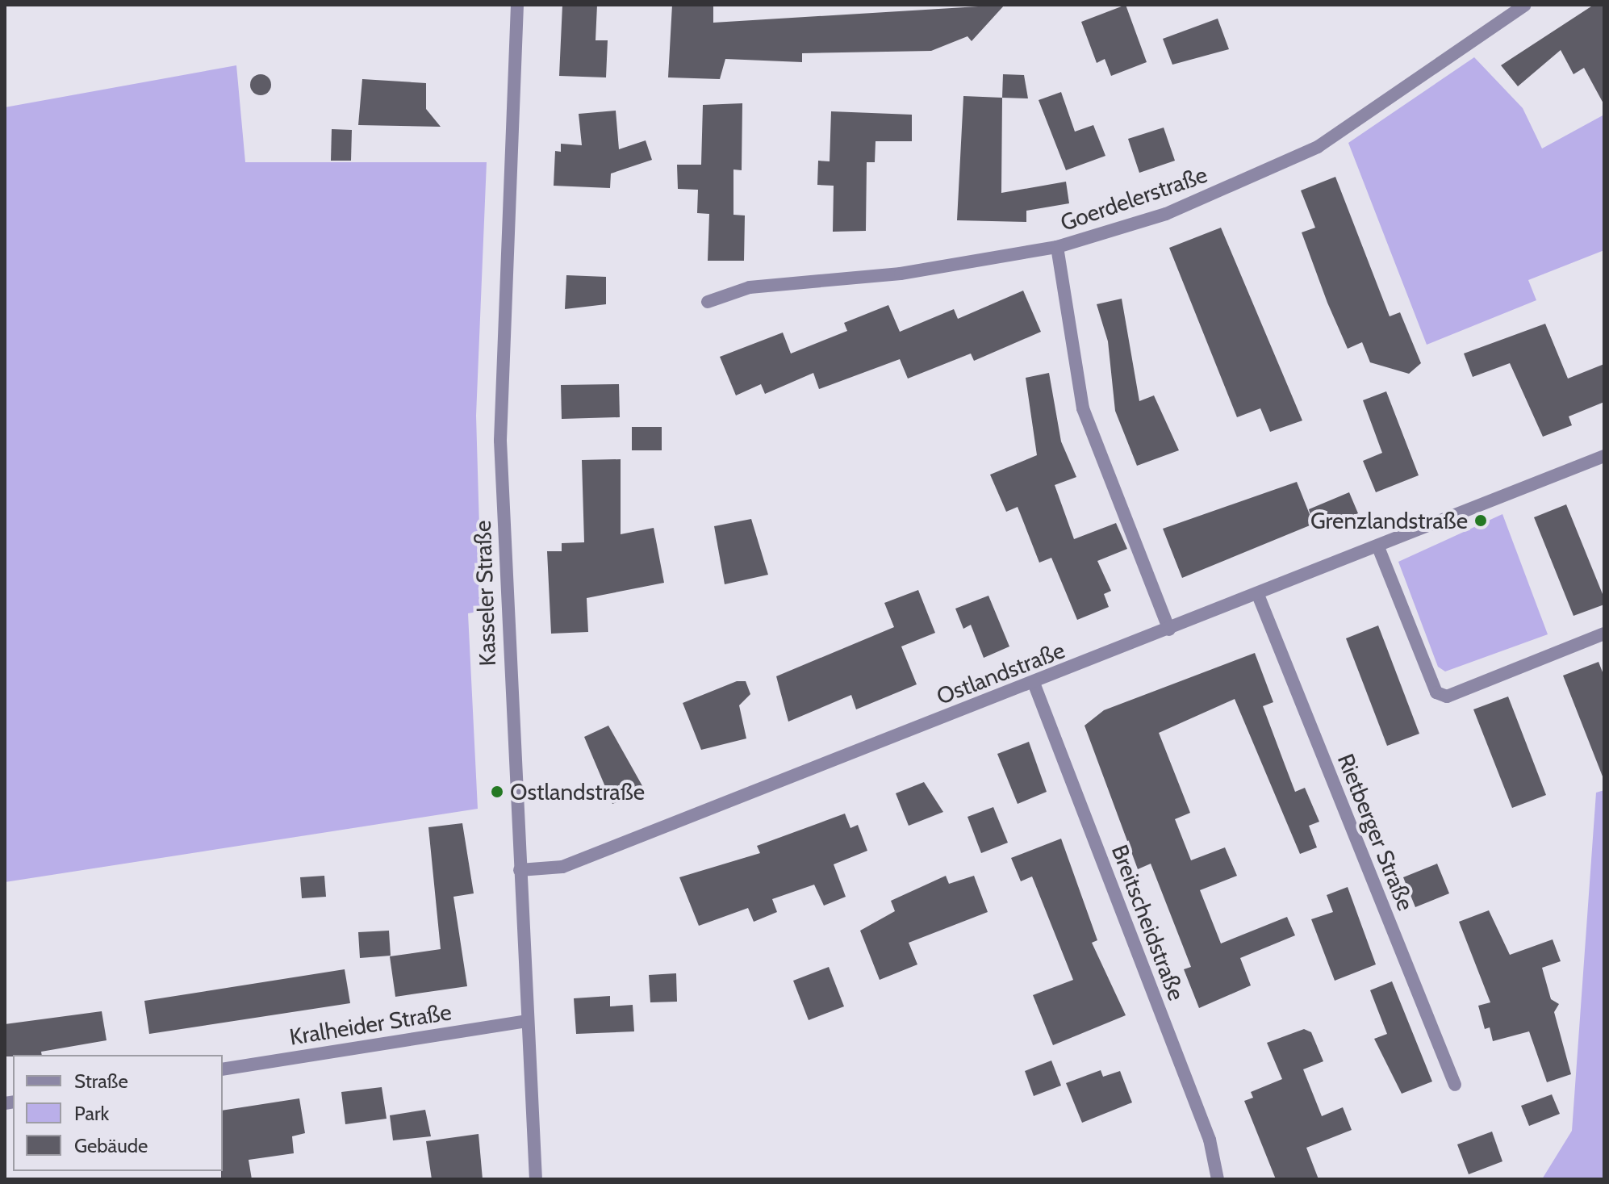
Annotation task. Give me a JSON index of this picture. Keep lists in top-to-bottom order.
{
  "streets": {
    "street": [
      "Goerdelerstraße",
      "Kasseler Straße",
      "Ostlandstraße",
      "Rietberger Straße",
      "Breitscheidstraße",
      "Kralheider Straße"
    ]
  },
  "crossings": [
    ["Kasseler Straße", "Ostlandstraße"],
    ["Kasseler Straße", "Kralheider Straße"],
    ["Ostlandstraße", "Rietberger Straße"],
    ["Ostlandstraße", "Breitscheidstraße"]
  ],
  "places": ["Grenzlandstraße", "Ostlandstraße"],
  "legend": ["Straße", "Park", "Gebäude"]
}
